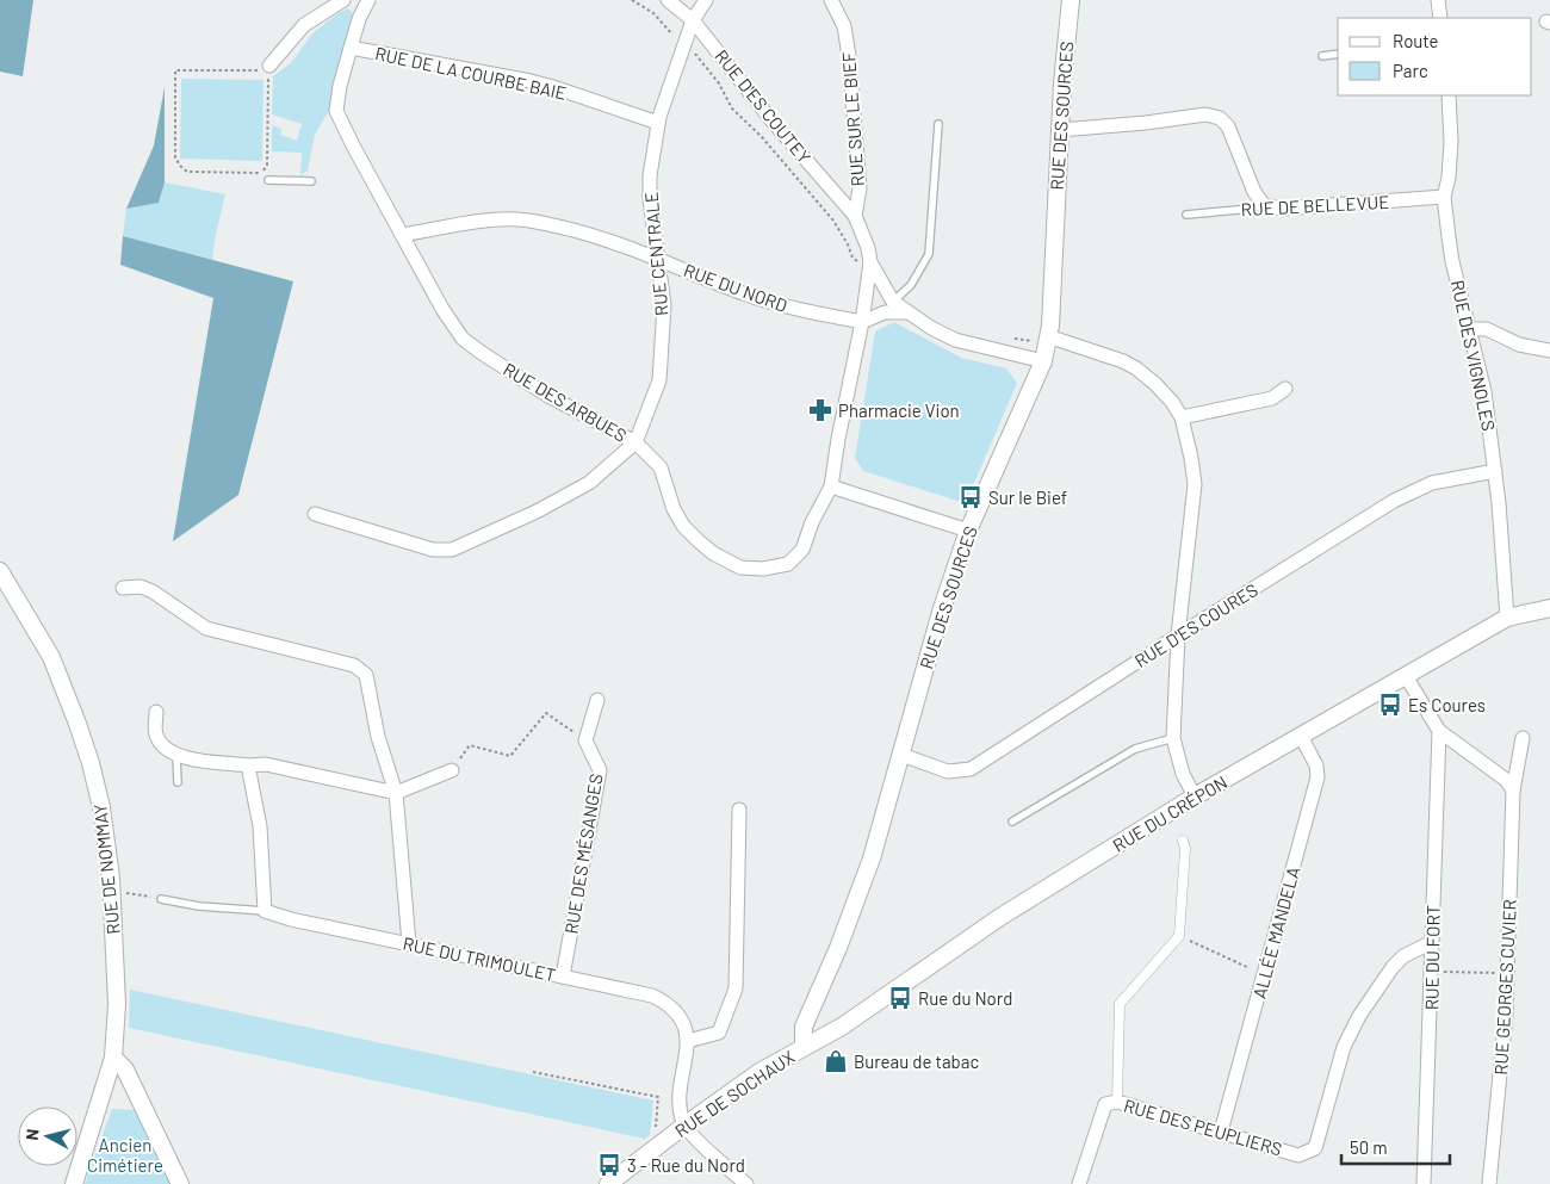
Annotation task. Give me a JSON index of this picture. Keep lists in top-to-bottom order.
{
  "streets": {
    "street": [
      "RUE DE LA COURBE BAIE",
      "RUE D'ES COUTEY",
      "RUE DES SOURCES",
      "RUE SUR LE BIEF",
      "RUE DE BELLEVUE",
      "RUE CENTRALE",
      "RUE DU NORD",
      "RUE DES VIGNOLES",
      "RUE DES ARBUES",
      "RUE D'ES COURES",
      "RUE DU CRÉPON",
      "RUE DES MÉSANGES",
      "RUE DE NOMMAY",
      "ALLÉE MANDELA",
      "RUE DU FORT",
      "RUE DU TRIMOULET",
      "RUE GEORGES CUVIER",
      "RUE DE SOCHAUX",
      "RUE DES PEUPLIERS"
    ]
  },
  "crossings": [
    ["RUE DE LA COURBE BAIE", "RUE CENTRALE"],
    ["RUE DE LA COURBE BAIE", "RUE DES ARBUES"],
    ["RUE D'ES COUTEY", "RUE SUR LE BIEF"],
    ["RUE D'ES COUTEY", "RUE CENTRALE"],
    ["RUE DES SOURCES", "RUE D'ES COURES"],
    ["RUE DES SOURCES", "RUE DU CRÉPON"],
    ["RUE DES SOURCES", "RUE DE SOCHAUX"],
    ["RUE DE BELLEVUE", "RUE DES VIGNOLES"],
    ["RUE CENTRALE", "RUE DU NORD"],
    ["RUE CENTRALE", "RUE DES ARBUES"],
    ["RUE DU NORD", "RUE DES ARBUES"],
    ["RUE DES VIGNOLES", "RUE D'ES COURES"],
    ["RUE DES VIGNOLES", "RUE DU CRÉPON"],
    ["RUE DU CRÉPON", "ALLÉE MANDELA"],
    ["RUE DU CRÉPON", "RUE DE SOCHAUX"],
    ["RUE DES MÉSANGES", "RUE DU TRIMOULET"],
    ["ALLÉE MANDELA", "RUE DES PEUPLIERS"],
    ["RUE DU FORT", "RUE DES PEUPLIERS"]
  ],
  "parks": ["Ancien Cimétiere"],
  "places": {
    "pharmacy": ["Pharmacie Vion"],
    "bus stop": [
      "Sur le Bief",
      "Es Coures",
      "Rue du Nord",
      "3 - Rue du Nord"
    ],
    "shop": ["Bureau de tabac"]
  },
  "legend": ["Route", "Parc"],
  "scale_bar": "50 m",
  "north": "left"
}
